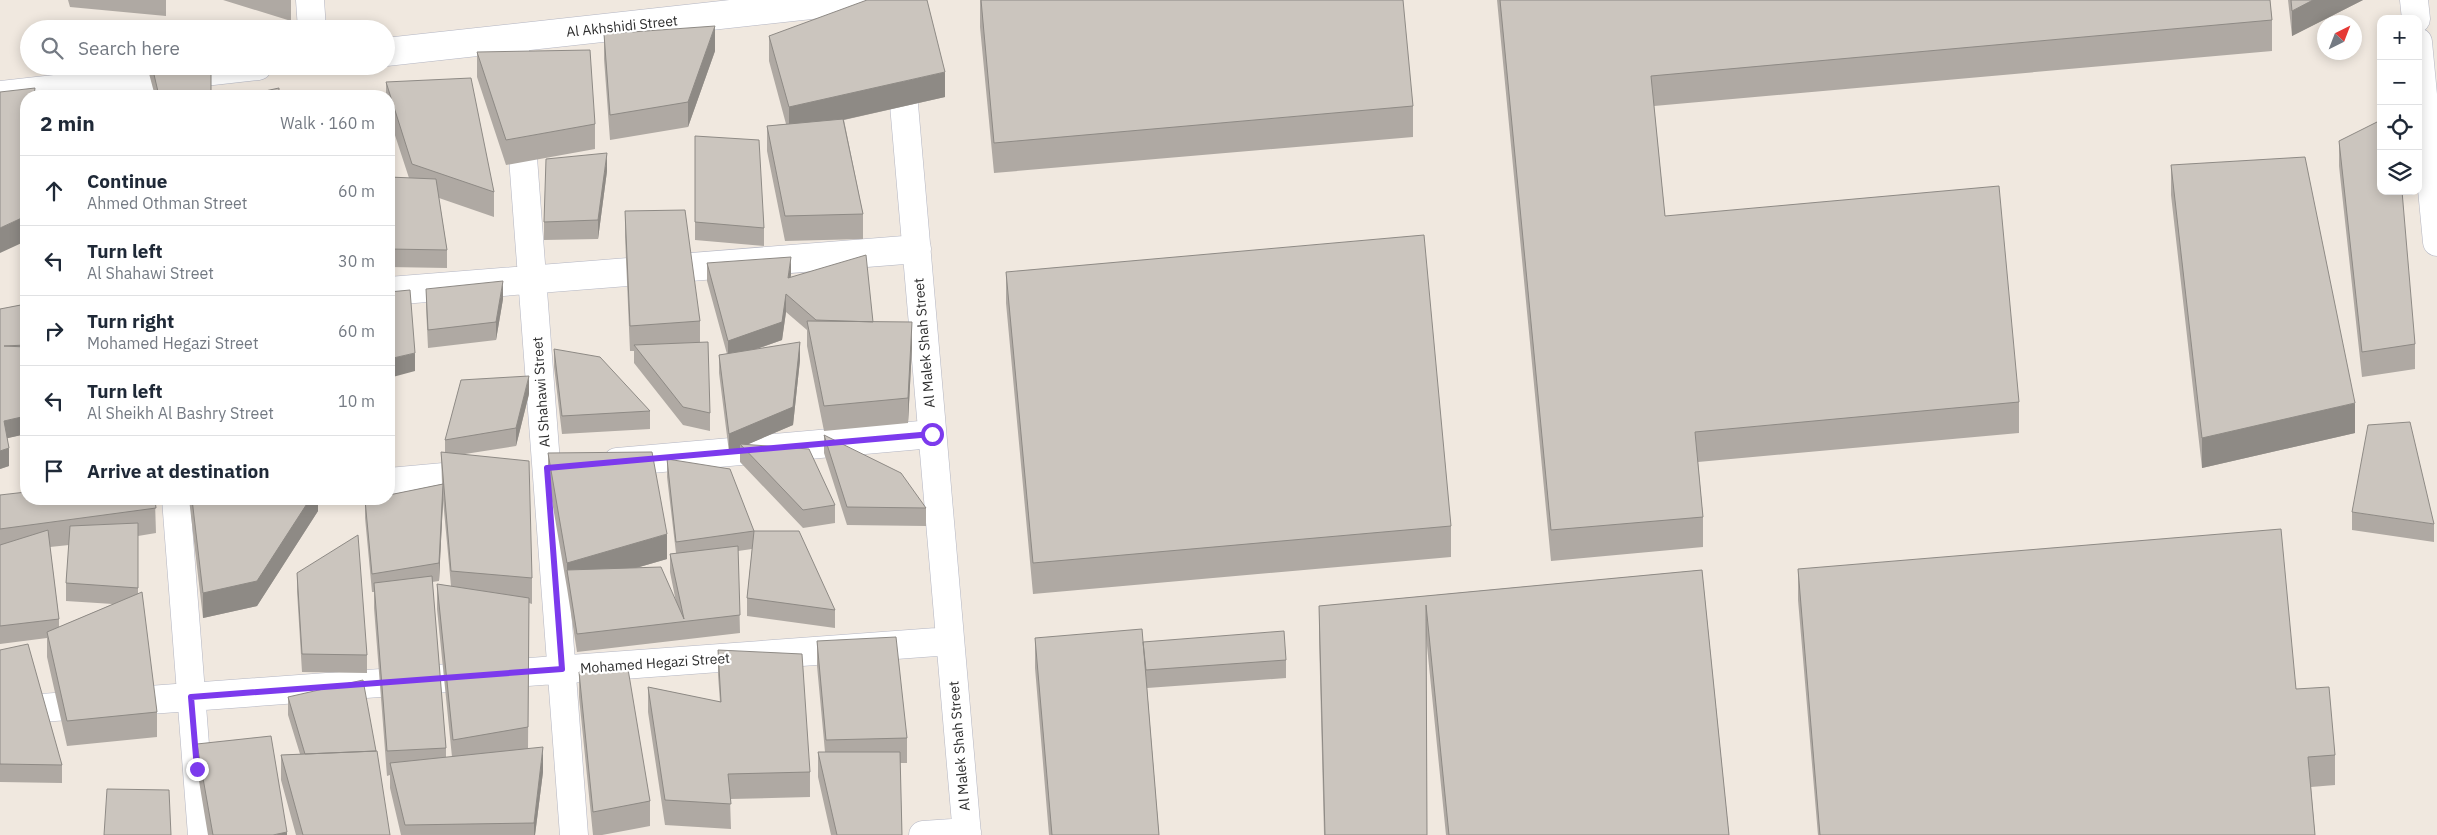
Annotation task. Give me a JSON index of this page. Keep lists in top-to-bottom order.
{
  "streets": {
    "street": [
      "Al Akhshidi Street",
      "Al Malek Shah Street",
      "Al Shahawi Street",
      "Mohamed Hegazi Street"
    ]
  },
  "crossings": [
    ["Al Akhshidi Street", "Al Shahawi Street"],
    ["Al Malek Shah Street", "Mohamed Hegazi Street"],
    ["Al Shahawi Street", "Mohamed Hegazi Street"]
  ],
  "north": "top right",
  "page": {
    "map_buttons": ["+", "−"],
    "search": "Search here",
    "heading": ["2 min", "Walk · 160 m"],
    "list": [
      ["Continue", "Ahmed Othman Street", "60 m"],
      ["Turn left", "Al Shahawi Street", "30 m"],
      ["Turn right", "Mohamed Hegazi Street", "60 m"],
      ["Turn left", "Al Sheikh Al Bashry Street", "10 m"],
      "Arrive at destination"
    ]
  }
}
